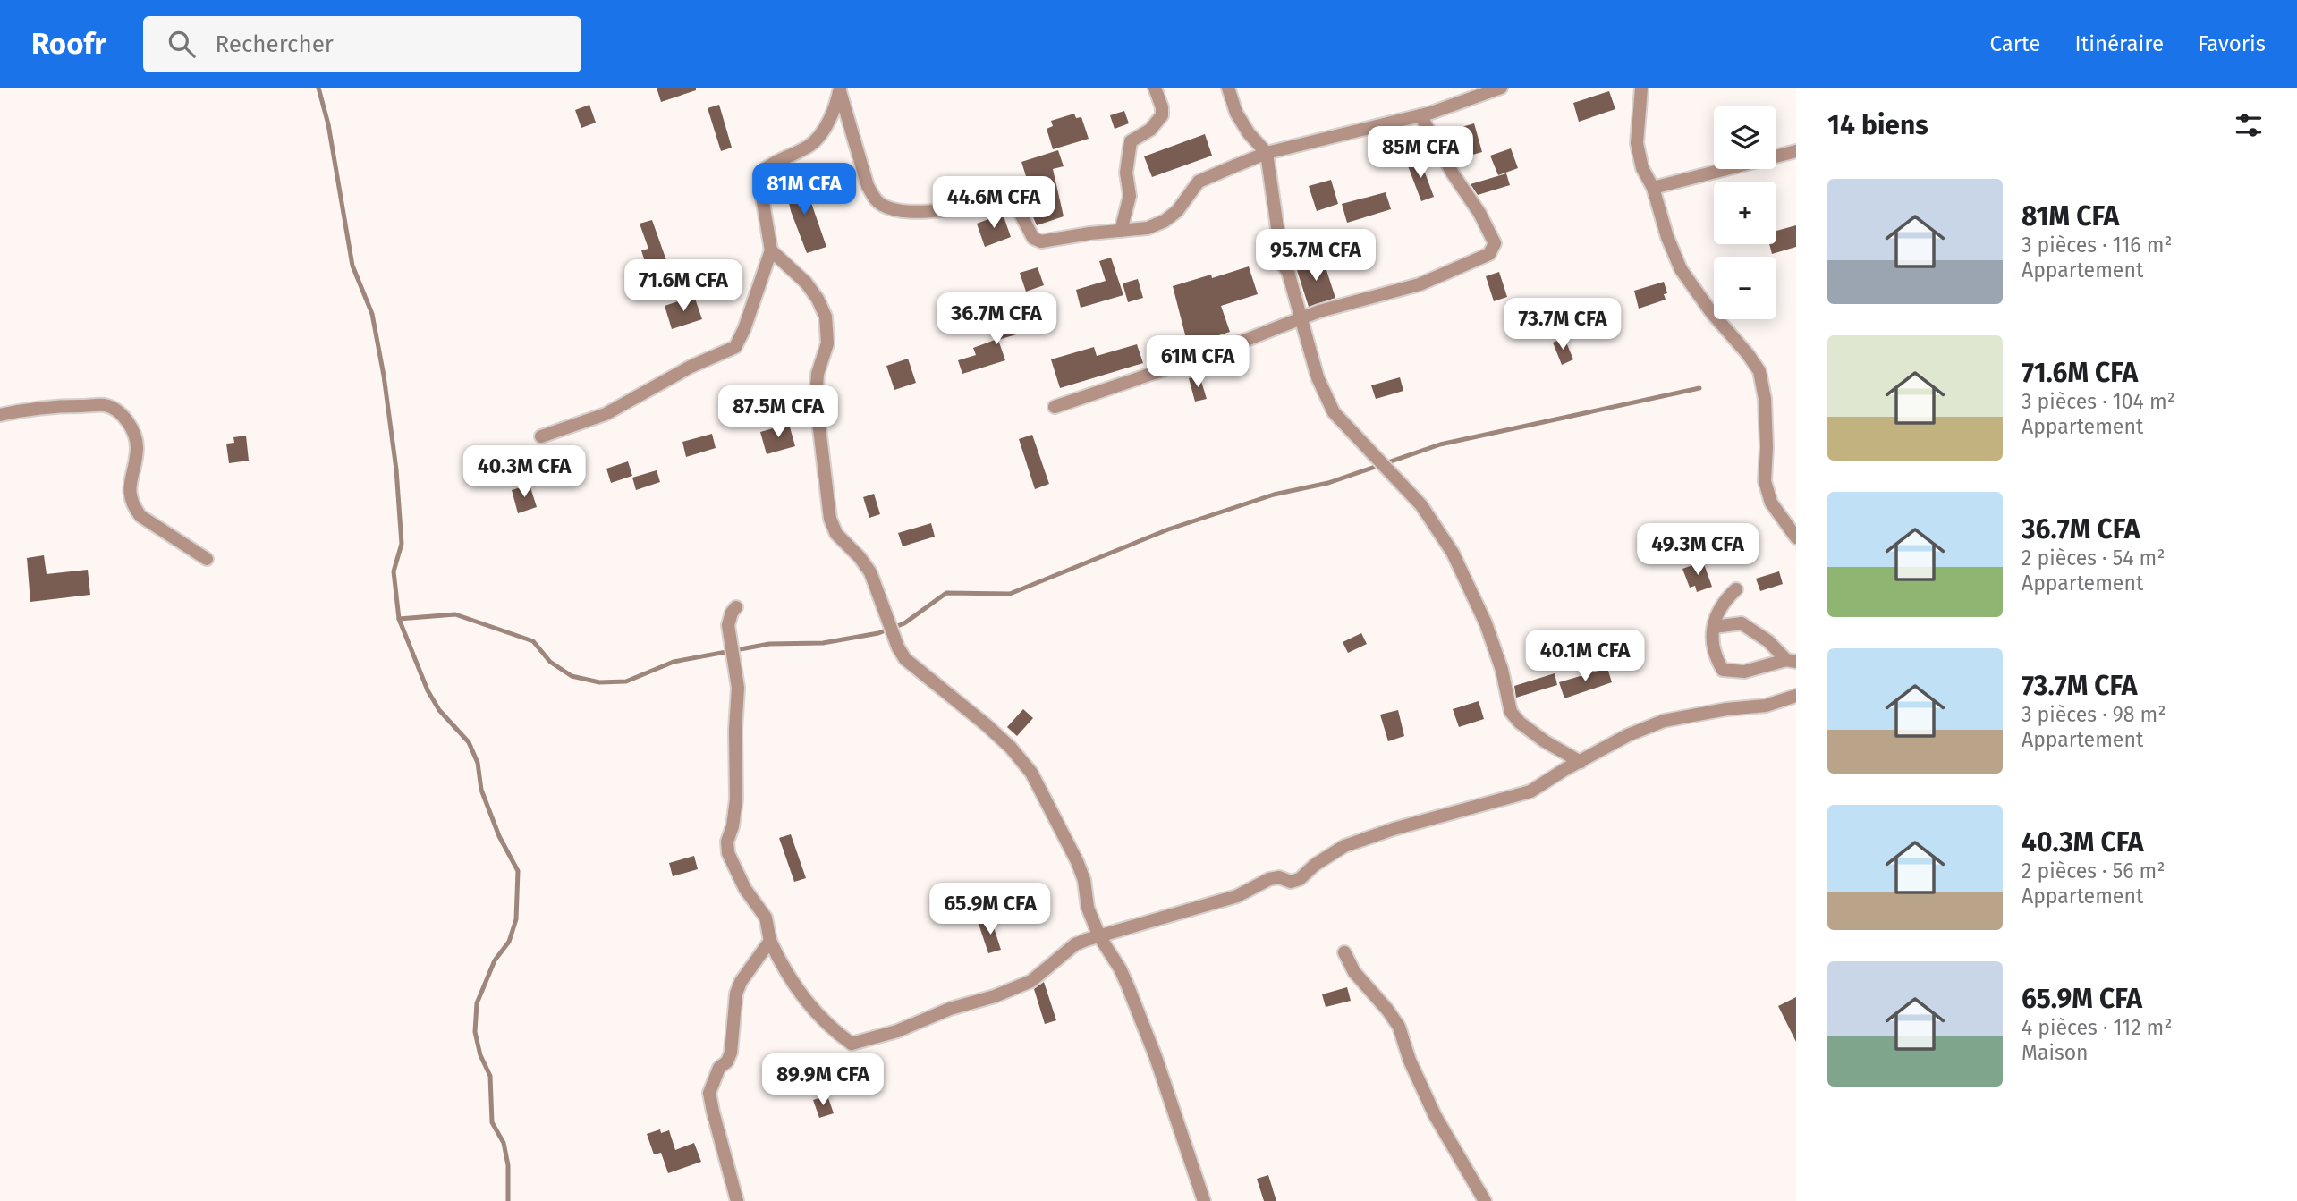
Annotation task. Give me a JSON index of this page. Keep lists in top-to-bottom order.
{
  "page": {
    "header": "Roofr",
    "search": "Rechercher",
    "nav": ["Carte", "Itinéraire", "Favoris"],
    "heading": "14 biens",
    "map_buttons": ["+", "−"],
    "price": [
      "85M CFA",
      "81M CFA",
      "44.6M CFA",
      "95.7M CFA",
      "71.6M CFA",
      "36.7M CFA",
      "73.7M CFA",
      "61M CFA",
      "87.5M CFA",
      "40.3M CFA",
      "49.3M CFA",
      "40.1M CFA",
      "65.9M CFA",
      "89.9M CFA"
    ],
    "list": [
      {
        "name": "81M CFA",
        "note": "3 pièces · 116 m² · Appartement"
      },
      {
        "name": "71.6M CFA",
        "note": "3 pièces · 104 m² · Appartement"
      },
      {
        "name": "36.7M CFA",
        "note": "2 pièces · 54 m² · Appartement"
      },
      {
        "name": "73.7M CFA",
        "note": "3 pièces · 98 m² · Appartement"
      },
      {
        "name": "40.3M CFA",
        "note": "2 pièces · 56 m² · Appartement"
      },
      {
        "name": "65.9M CFA",
        "note": "4 pièces · 112 m² · Maison"
      }
    ]
  }
}
